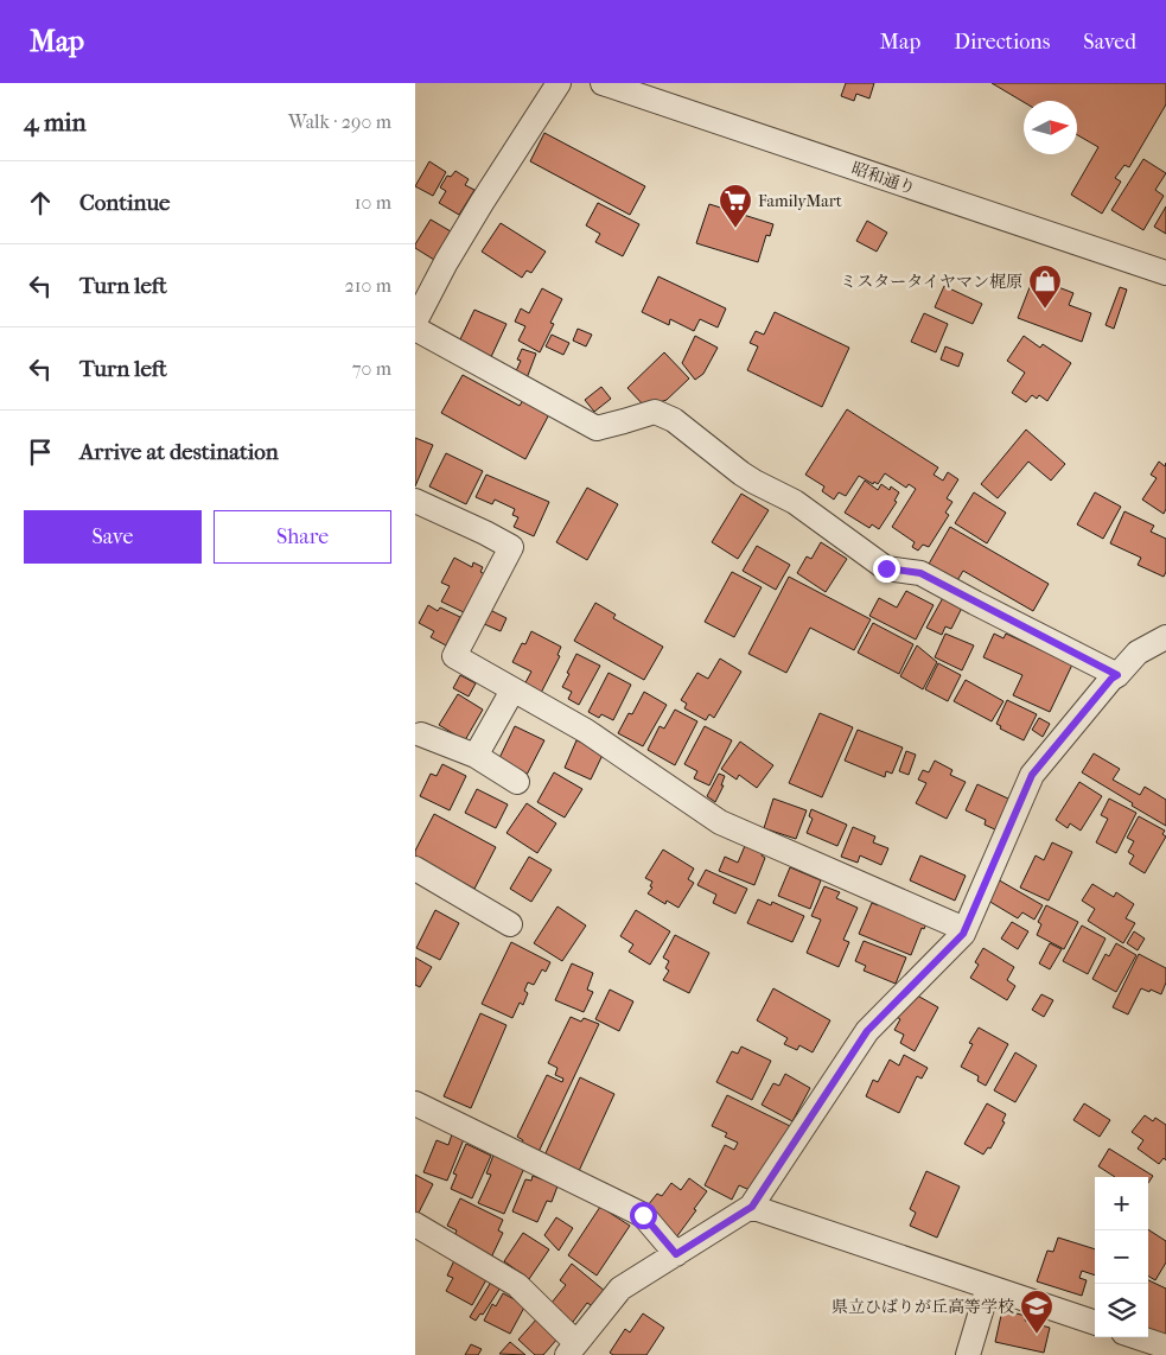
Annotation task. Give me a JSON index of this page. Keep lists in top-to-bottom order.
{
  "streets": {
    "street": ["昭和通り"]
  },
  "places": {
    "supermarket": ["FamilyMart"],
    "shop": ["ミスタータイヤマン梶原"],
    "school or university": ["県立ひばりが丘高等学校"]
  },
  "north": "right",
  "page": {
    "header": "Map",
    "nav": ["Map", "Directions", "Saved"],
    "heading": ["4 min", "Walk · 290 m"],
    "list": [
      ["Continue", "10 m"],
      ["Turn left", "210 m"],
      ["Turn left", "70 m"],
      "Arrive at destination"
    ],
    "buttons": ["Save", "Share"],
    "map_buttons": ["+", "−"]
  }
}
